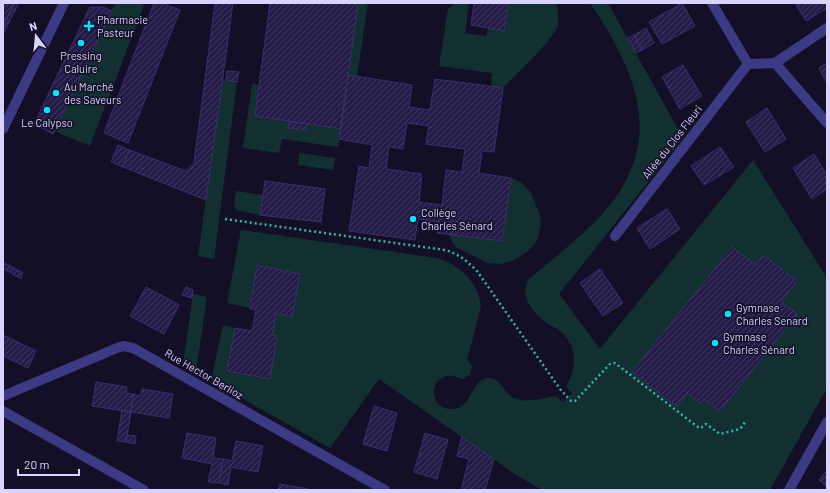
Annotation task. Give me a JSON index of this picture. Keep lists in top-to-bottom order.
{
  "streets": {
    "street": ["Allée du Clos Fleuri", "Rue Hector Berlioz"]
  },
  "places": {
    "health": ["Pharmacie Pasteur"],
    "other": [
      "Pressing Caluire",
      "Au Marché des Saveurs",
      "Le Calypso",
      "Collège Charles Sénard",
      "Gymnase Charles Senard",
      "Gymnase Charles Sénard"
    ]
  },
  "scale_bar": "20 m",
  "north": "top"
}
